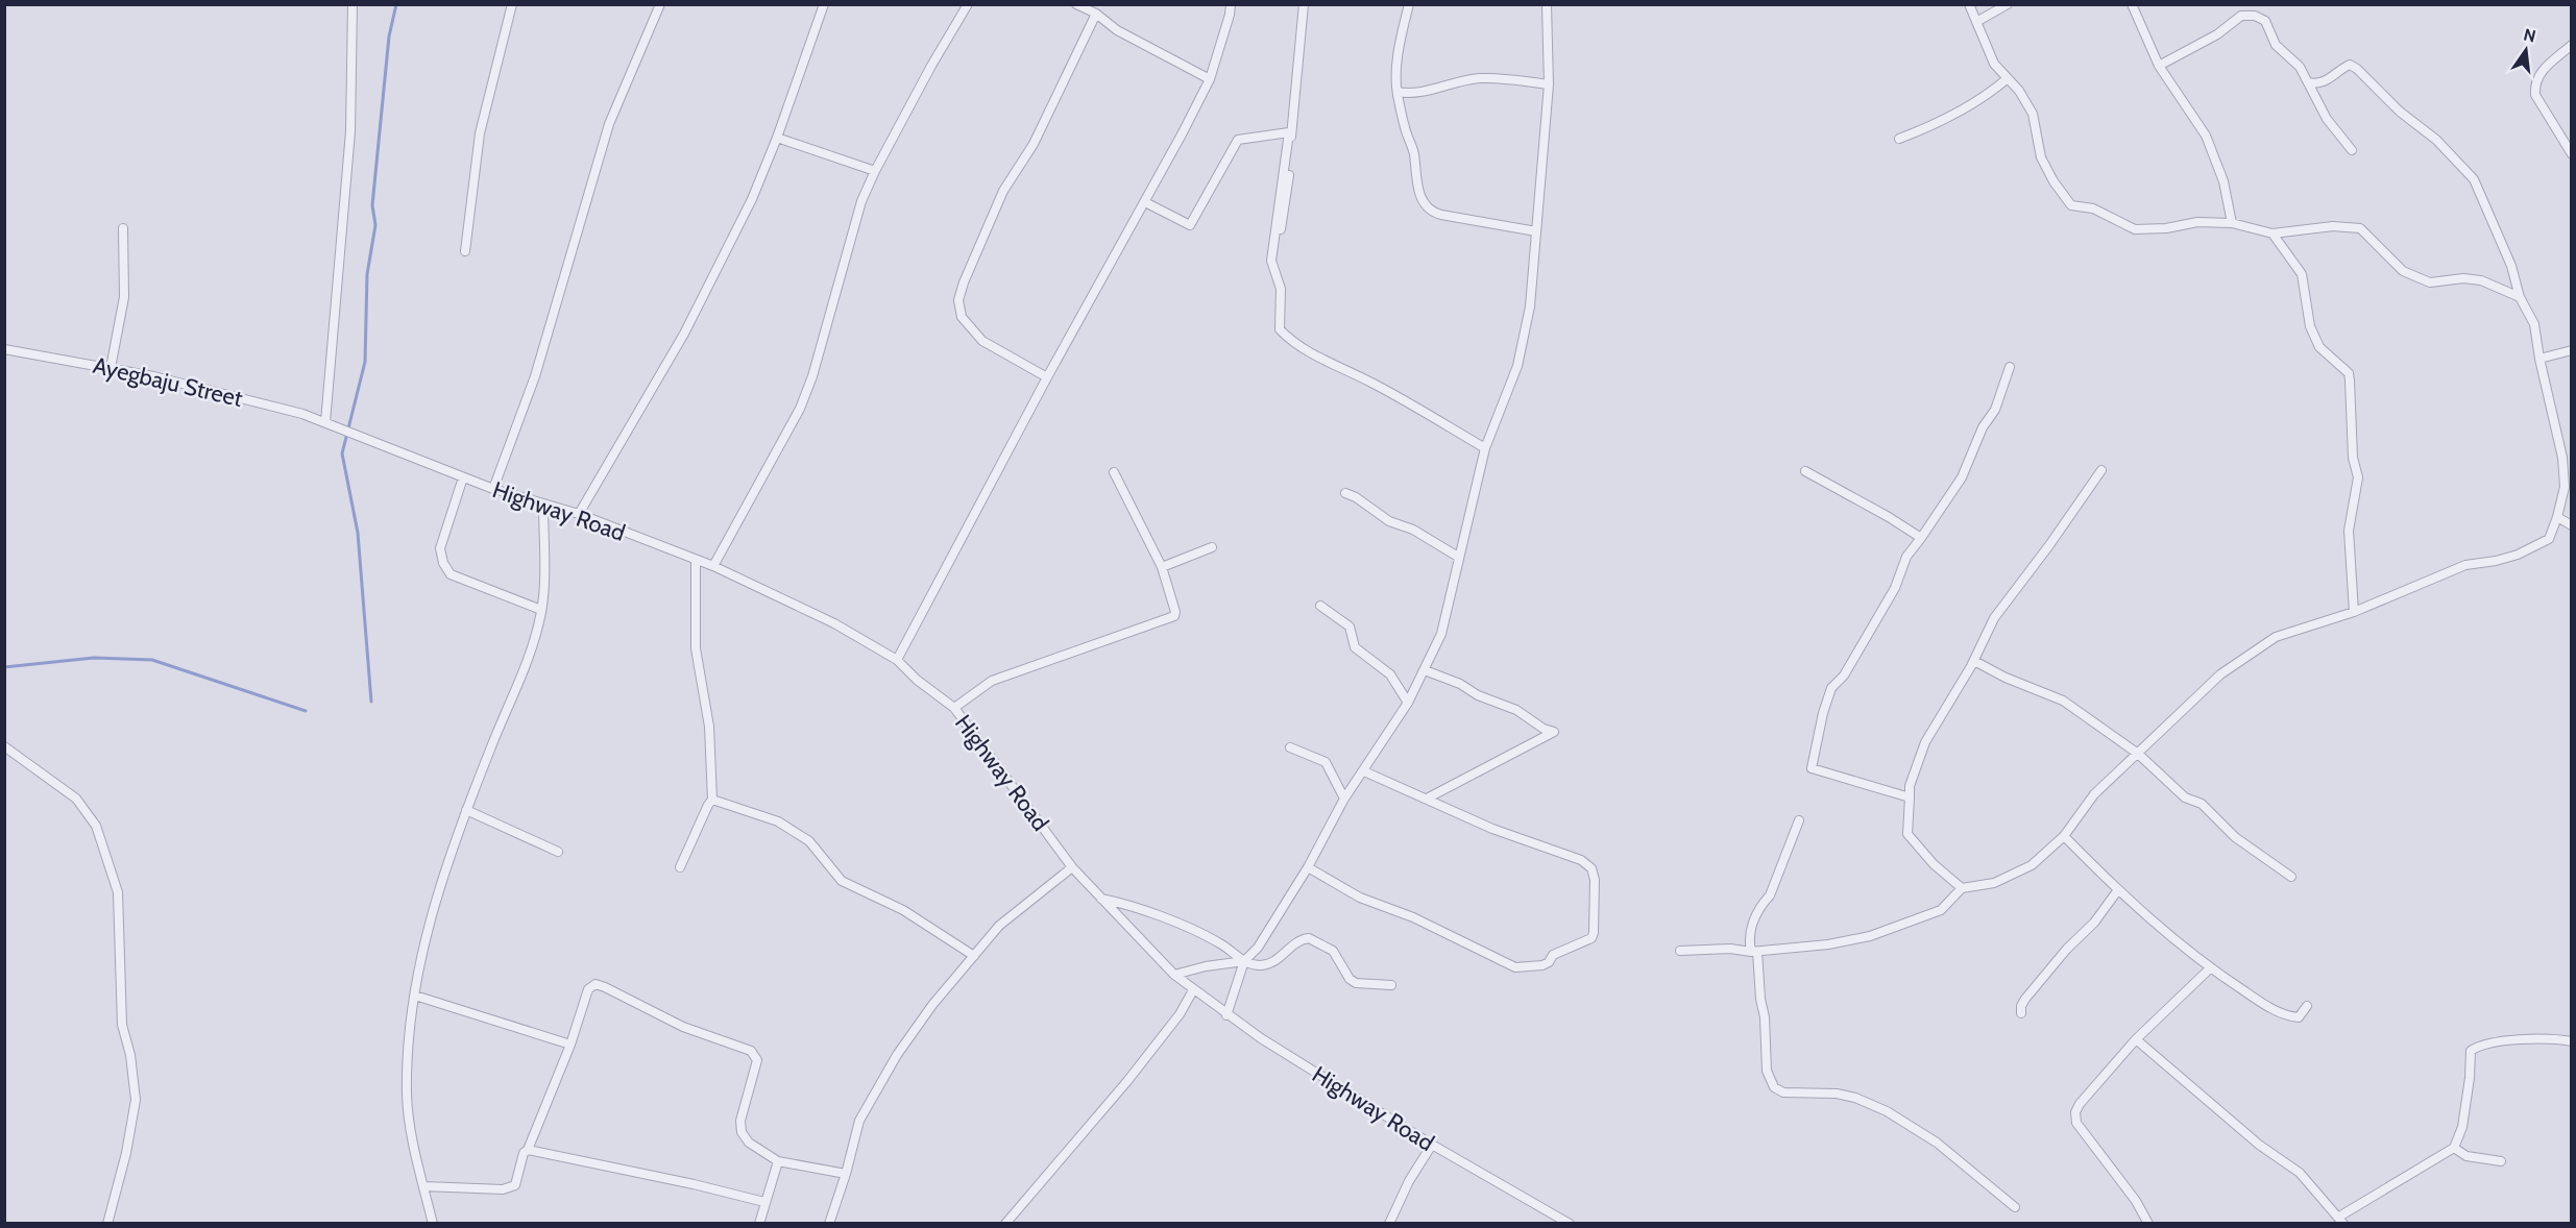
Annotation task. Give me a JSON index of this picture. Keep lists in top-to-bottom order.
{
  "streets": {
    "street": ["Ayegbaju Street", "Highway Road"]
  },
  "crossings": [
    ["Ayegbaju Street", "Highway Road"]
  ],
  "north": "top"
}
